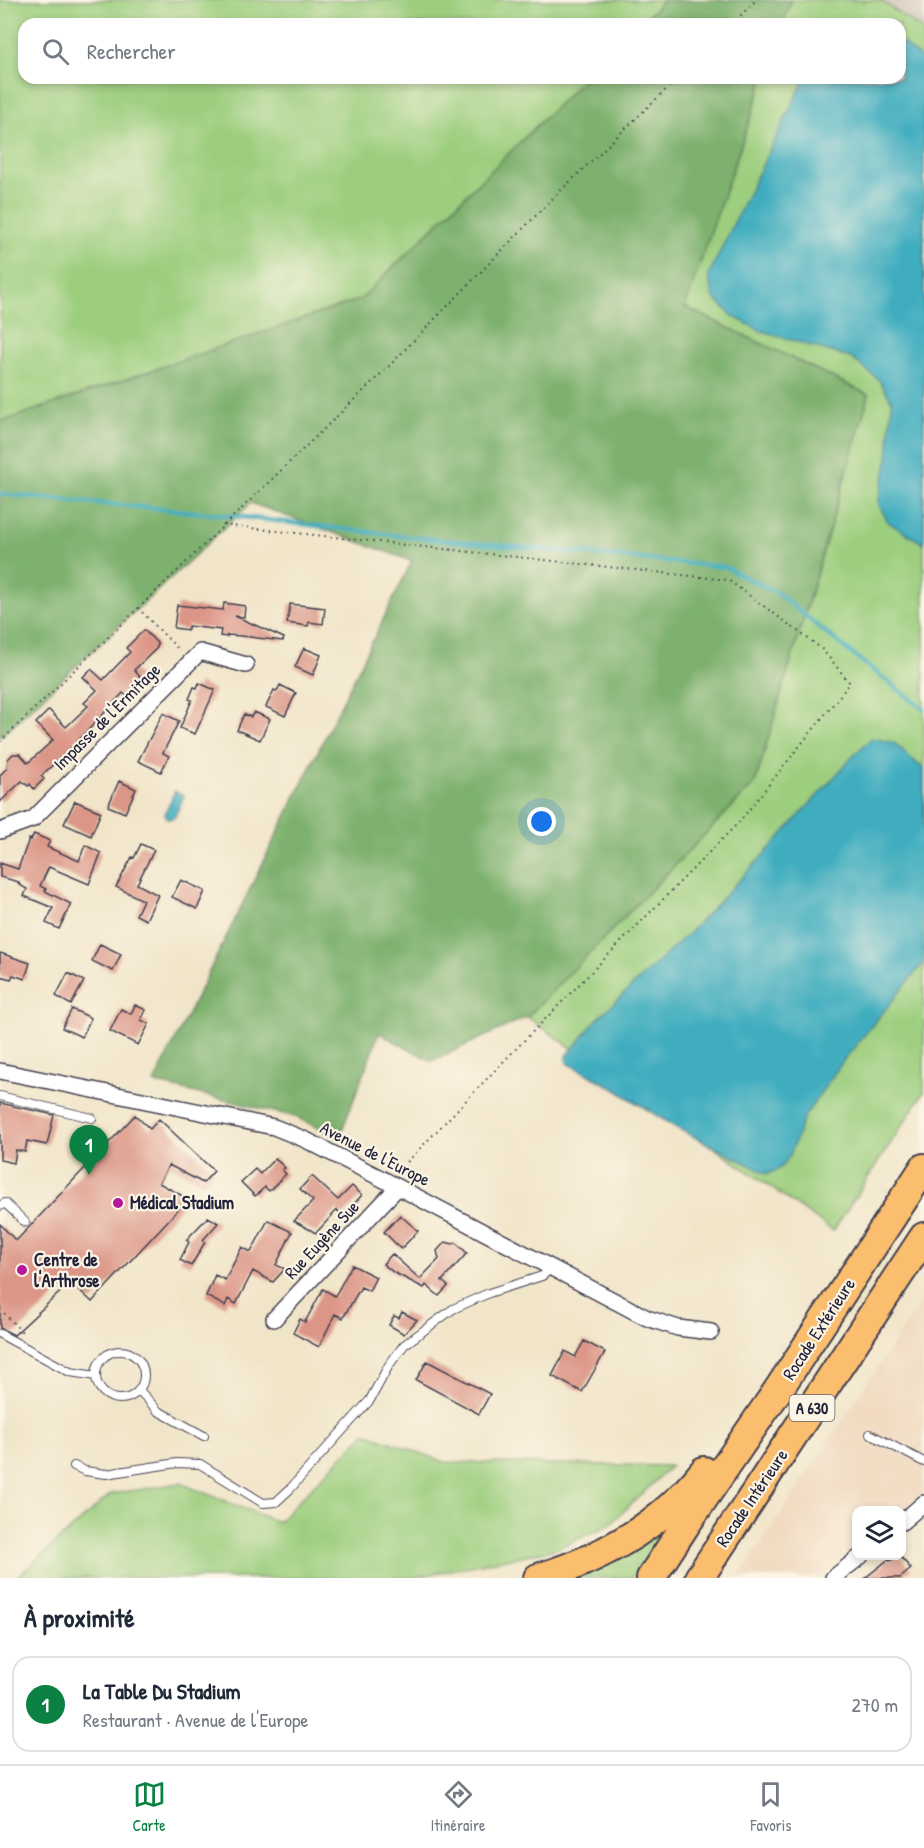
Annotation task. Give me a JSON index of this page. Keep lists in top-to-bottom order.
{
  "streets": {
    "highway": ["Rocade Extérieure", "A 630", "Rocade Intérieure"],
    "street": ["Impasse de l'Ermitage", "Avenue de l'Europe", "Rue Eugène Sue"]
  },
  "crossings": [
    ["Avenue de l'Europe", "Rue Eugène Sue"]
  ],
  "places": ["Médical Stadium", "Centre de l'Arthrose"],
  "page": {
    "search": "Rechercher",
    "pins": "1",
    "heading": "À proximité",
    "list": [
      {
        "mark": "1",
        "name": "La Table Du Stadium",
        "note": "Restaurant · Avenue de l'Europe",
        "value": "270 m"
      }
    ],
    "nav": ["Carte", "Itinéraire", "Favoris"]
  }
}
